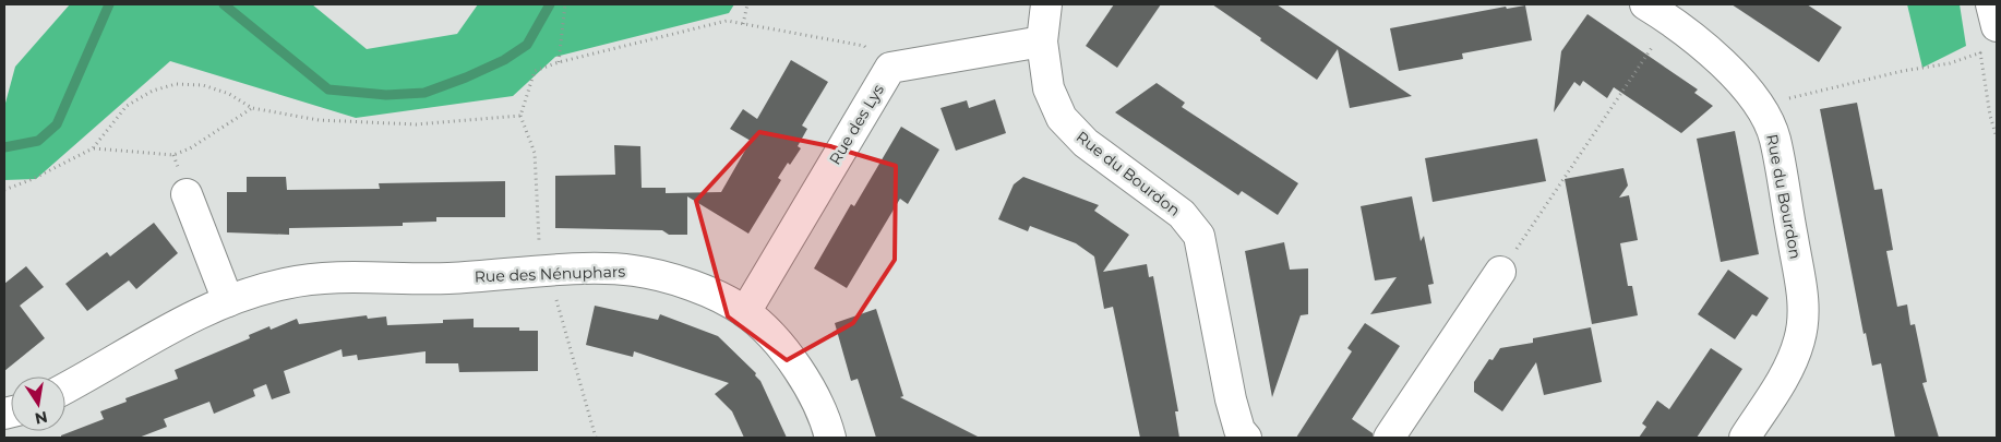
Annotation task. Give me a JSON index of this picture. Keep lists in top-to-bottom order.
{
  "streets": {
    "street": ["Rue des Lys", "Rue du Bourdon", "Rue des Nénuphars"]
  },
  "crossings": [
    ["Rue des Lys", "Rue du Bourdon"],
    ["Rue des Lys", "Rue des Nénuphars"]
  ],
  "north": "bottom"
}
